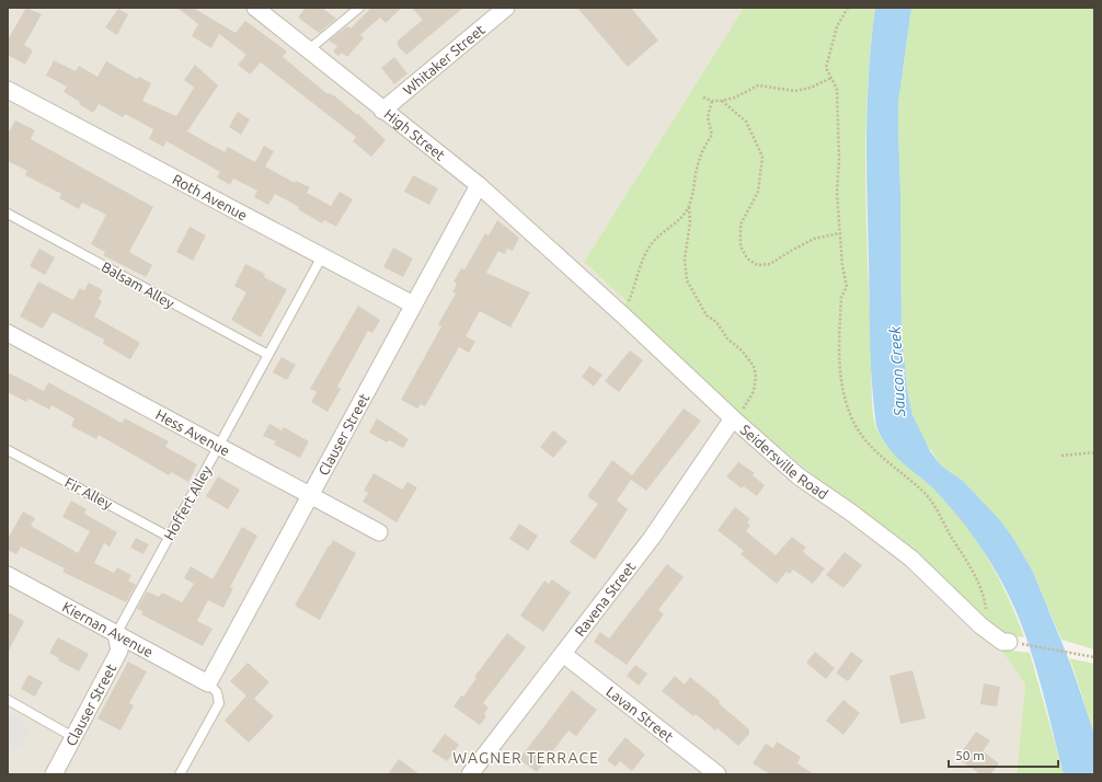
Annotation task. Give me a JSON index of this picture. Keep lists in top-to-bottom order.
{
  "streets": {
    "street": [
      "Whitaker Street",
      "High Street",
      "Roth Avenue",
      "Hess Avenue",
      "Clauser Street",
      "Seidersville Road",
      "Ravena Street",
      "Kiernan Avenue",
      "Lavan Street"
    ],
    "lane": ["Balsam Alley", "Fir Alley", "Hoffert Alley"]
  },
  "crossings": [
    ["Whitaker Street", "High Street"],
    ["High Street", "Clauser Street"],
    ["High Street", "Seidersville Road"],
    ["Roth Avenue", "Clauser Street"],
    ["Roth Avenue", "Hoffert Alley"],
    ["Balsam Alley", "Hoffert Alley"],
    ["Hess Avenue", "Clauser Street"],
    ["Hess Avenue", "Hoffert Alley"],
    ["Clauser Street", "Hoffert Alley"],
    ["Clauser Street", "Kiernan Avenue"],
    ["Seidersville Road", "Ravena Street"],
    ["Fir Alley", "Hoffert Alley"],
    ["Hoffert Alley", "Kiernan Avenue"],
    ["Ravena Street", "Lavan Street"]
  ],
  "districts": ["WAGNER TERRACE"],
  "water": ["Saucon Creek"],
  "scale_bar": "50 m"
}
